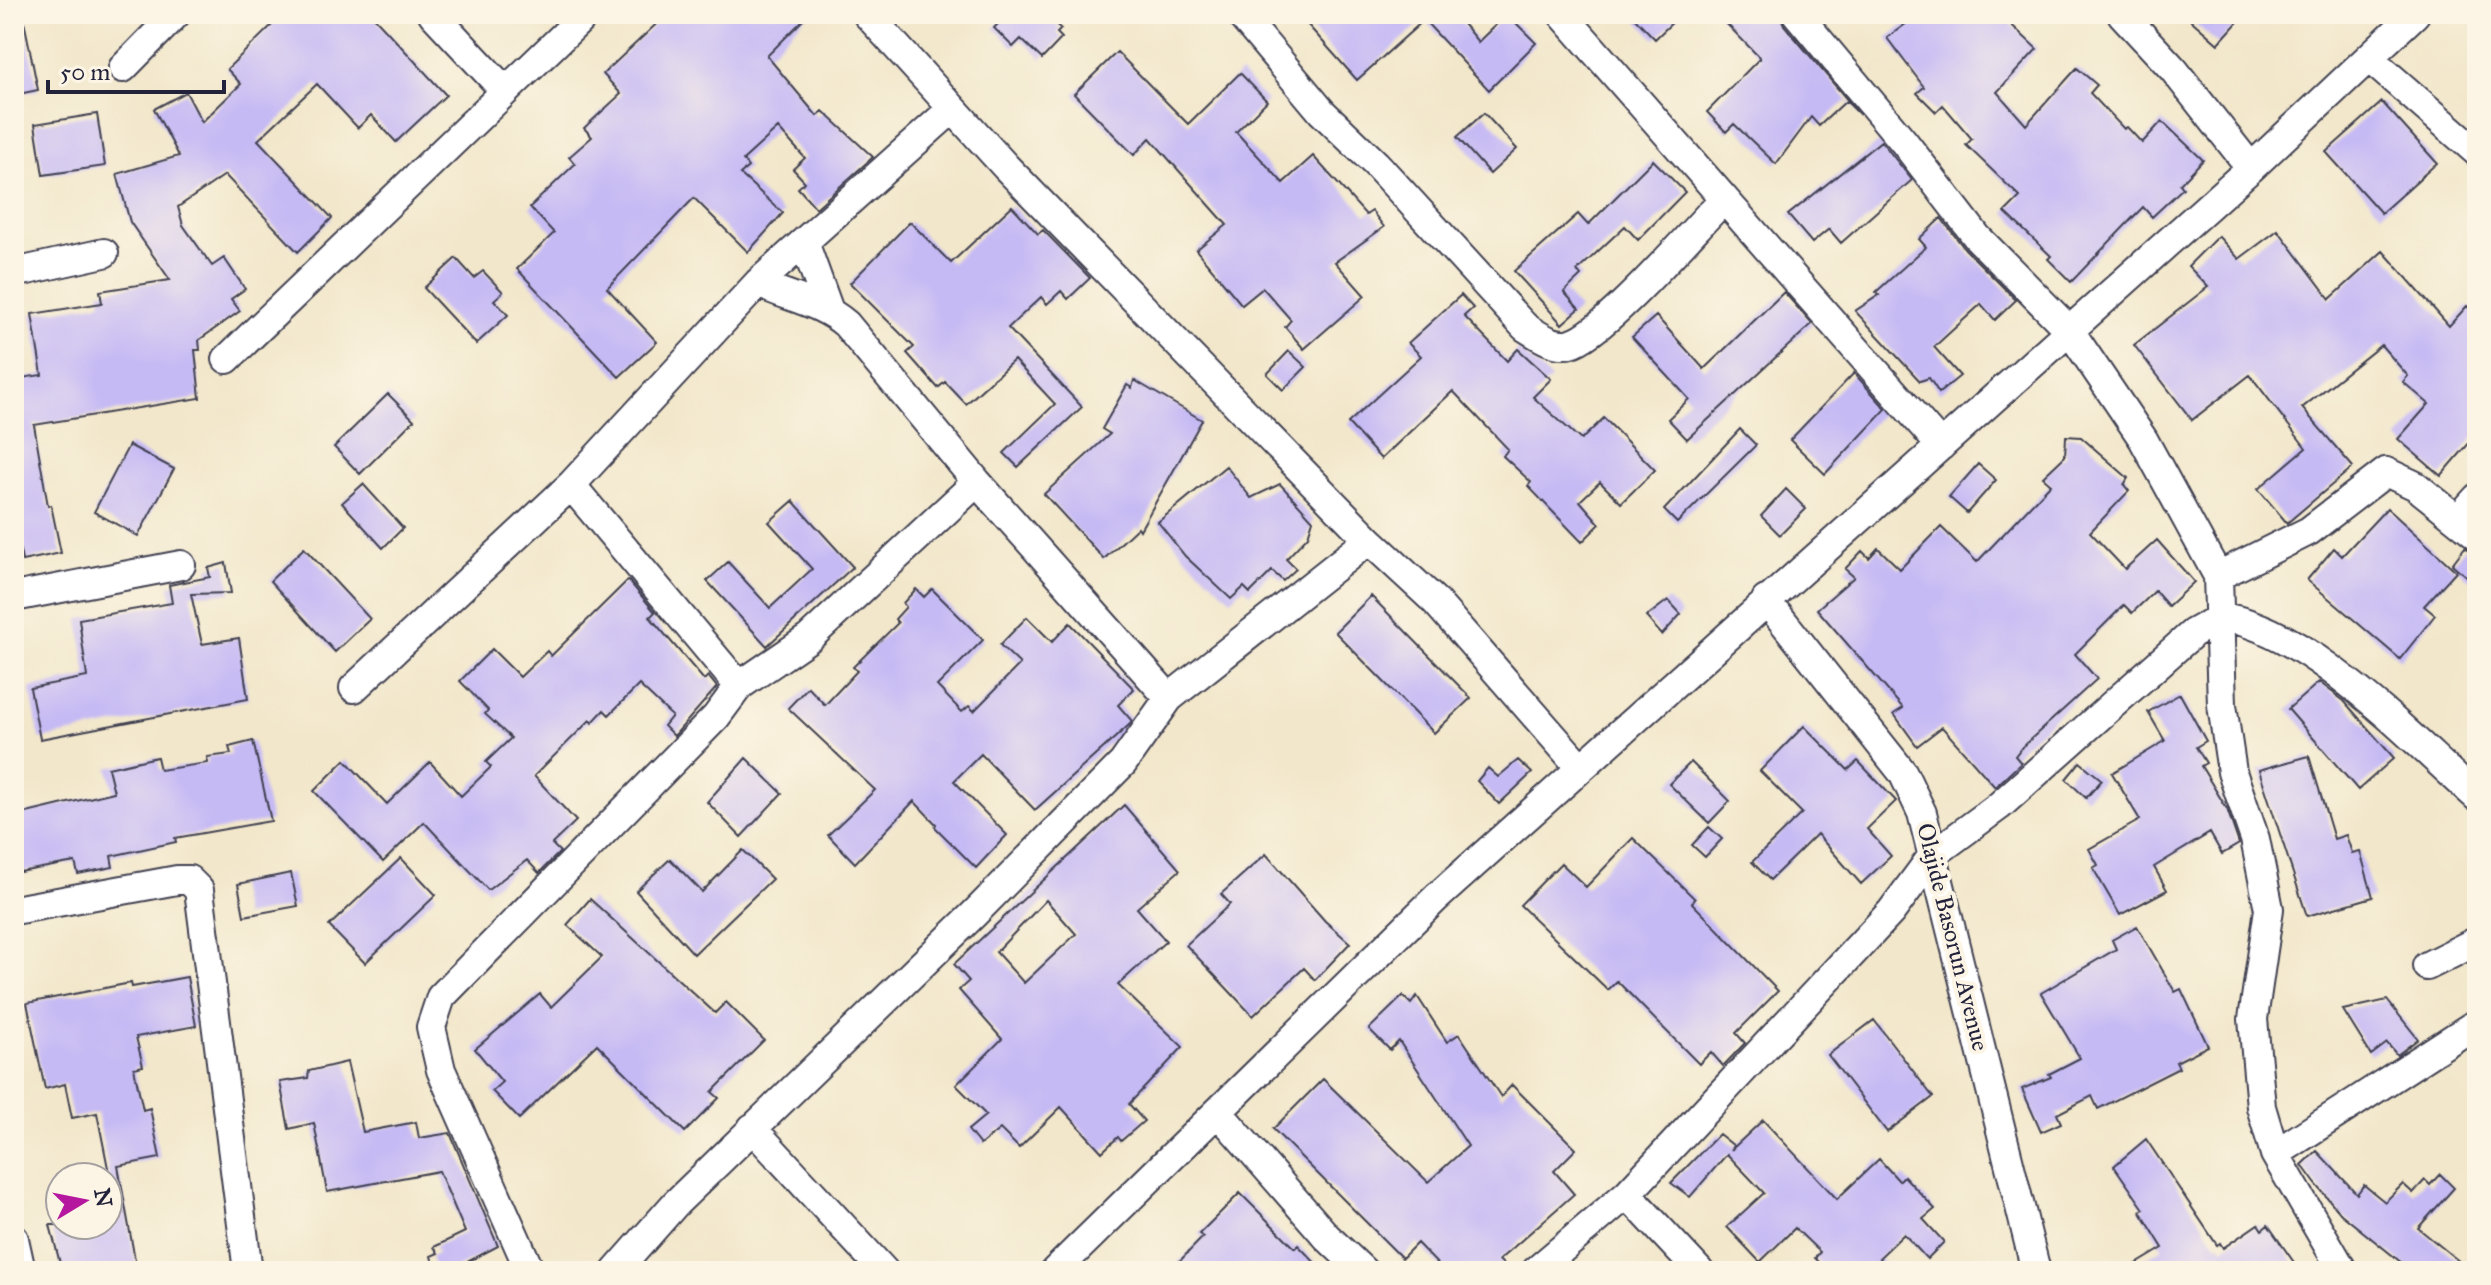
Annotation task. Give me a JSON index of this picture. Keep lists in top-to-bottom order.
{
  "streets": {
    "street": ["Olajide Basorun Avenue"]
  },
  "scale_bar": "50 m",
  "north": "right"
}
